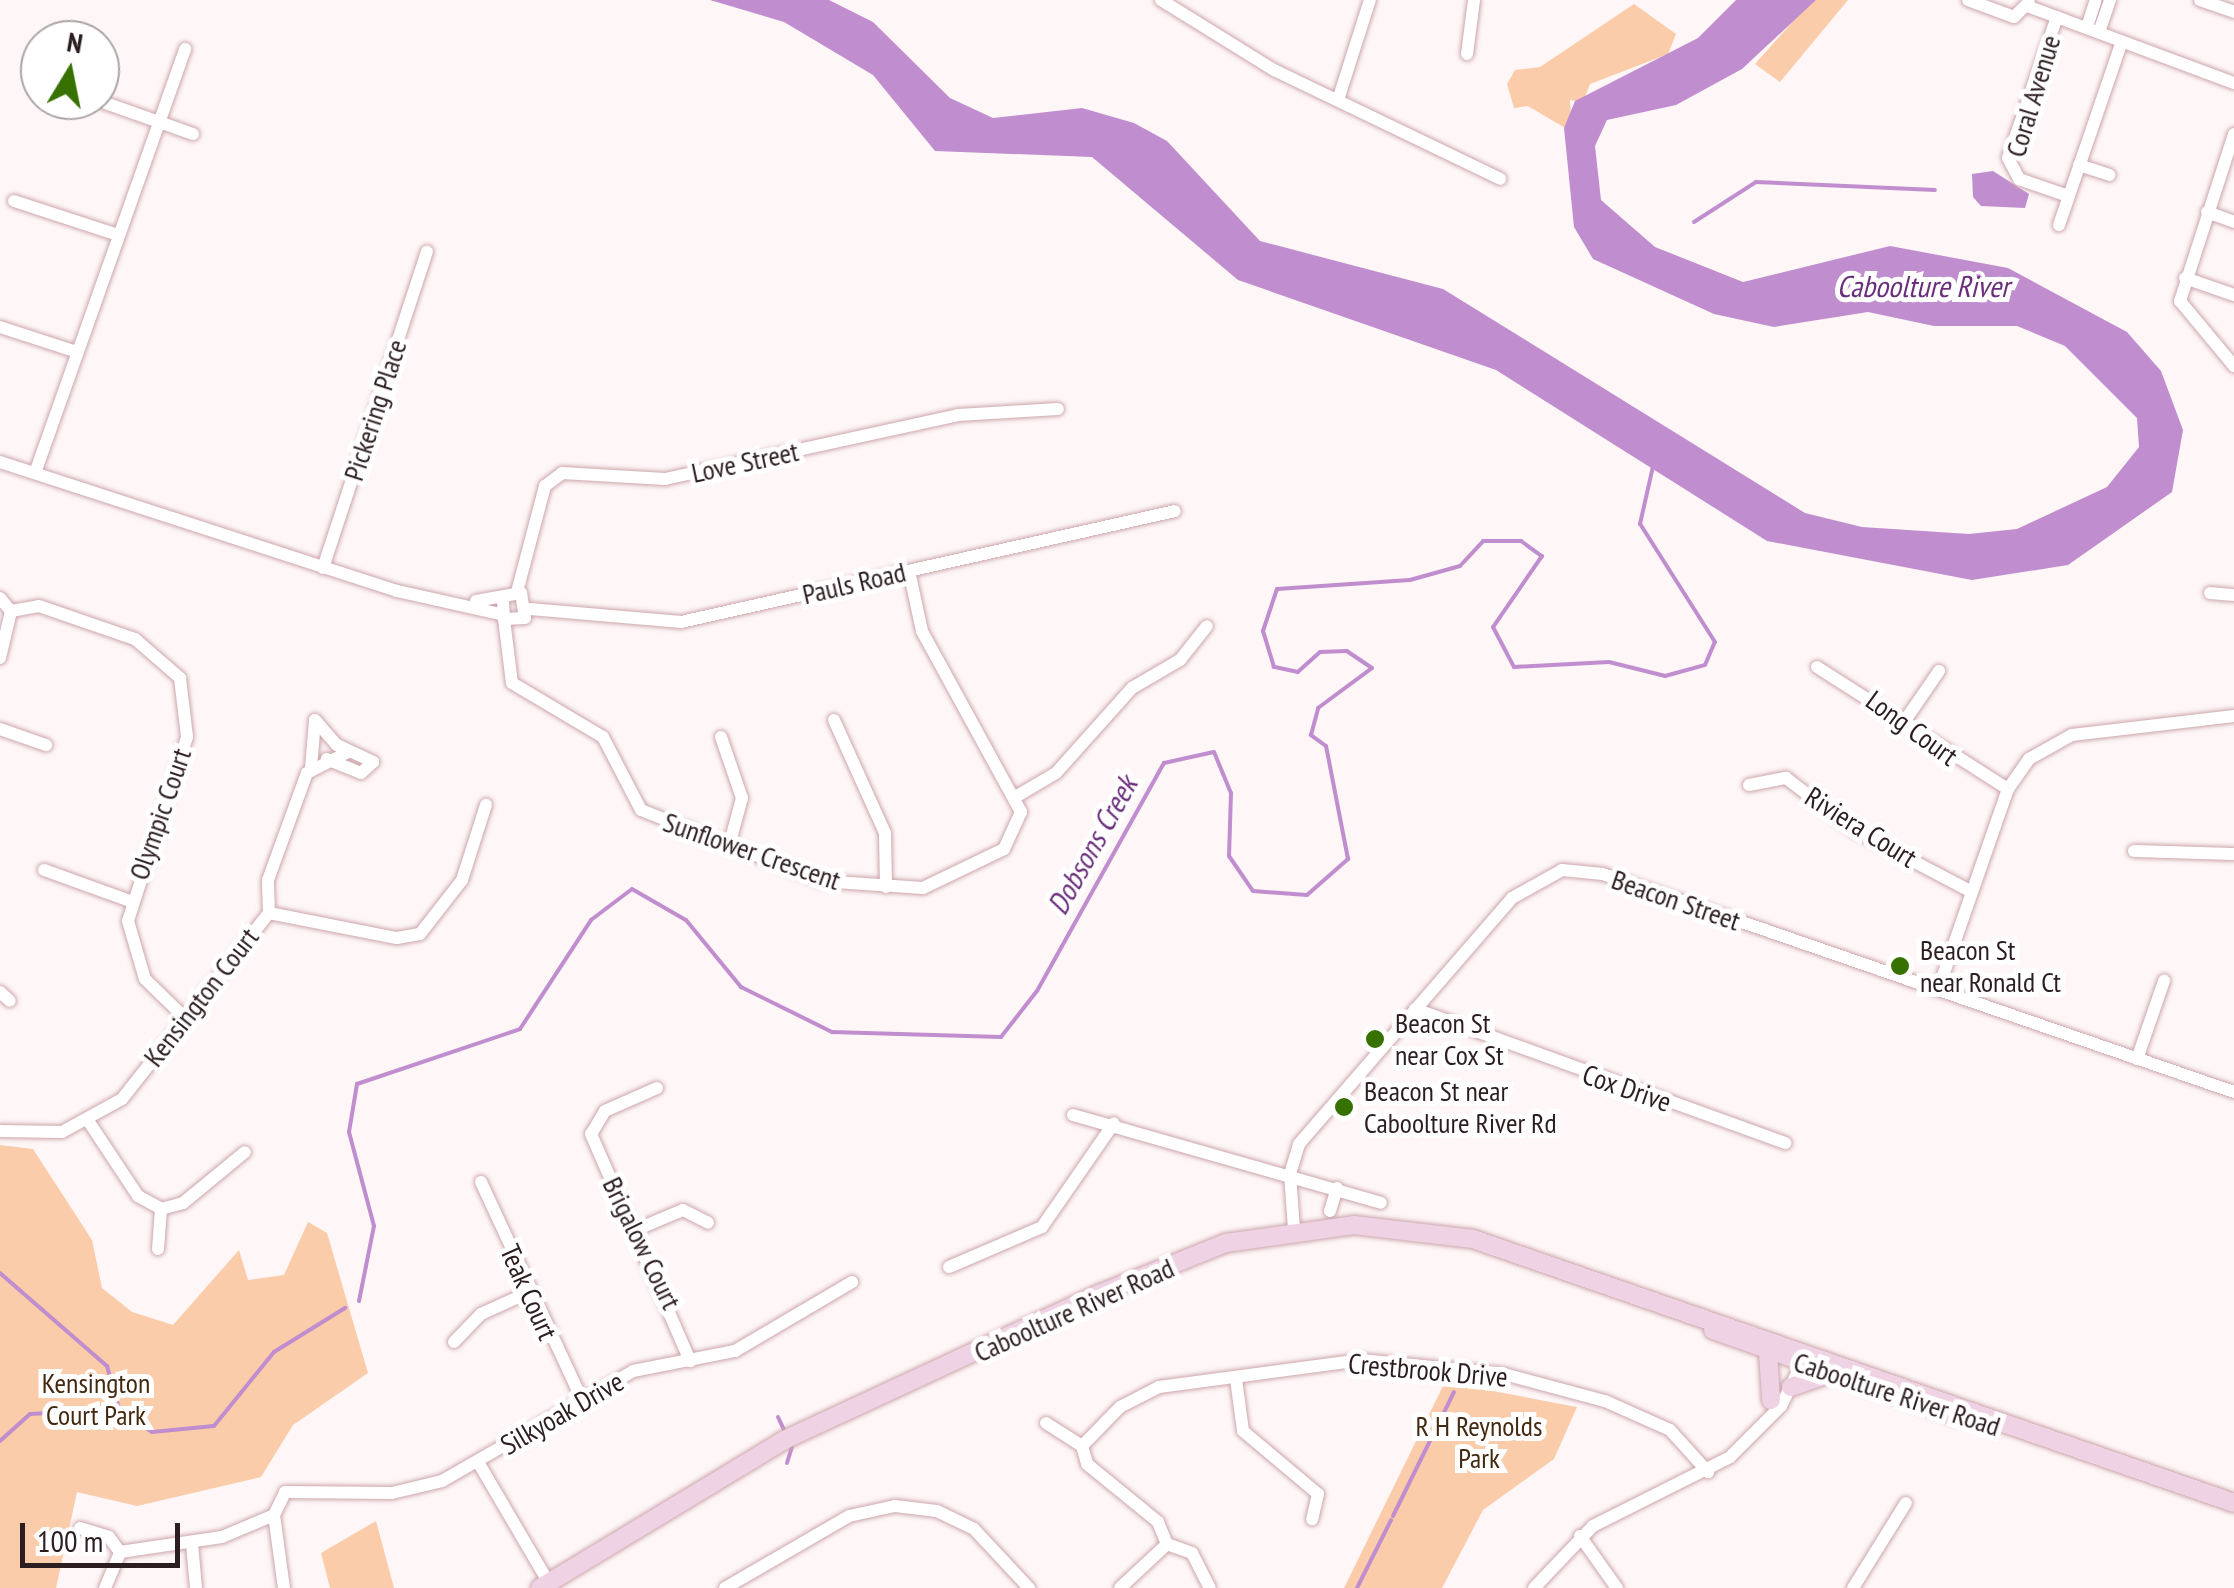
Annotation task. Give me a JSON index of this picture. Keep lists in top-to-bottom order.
{
  "streets": {
    "main road": ["Caboolture River Road"],
    "street": [
      "Coral Avenue",
      "Pickering Place",
      "Love Street",
      "Pauls Road",
      "Long Court",
      "Olympic Court",
      "Riviera Court",
      "Sunflower Crescent",
      "Beacon Street",
      "Kensington Court",
      "Cox Drive",
      "Brigalow Court",
      "Teak Court",
      "Crestbrook Drive",
      "Silkyoak Drive"
    ]
  },
  "crossings": [
    ["Love Street", "Sunflower Crescent"],
    ["Olympic Court", "Kensington Court"],
    ["Beacon Street", "Cox Drive"],
    ["Beacon Street", "Caboolture River Road"],
    ["Brigalow Court", "Silkyoak Drive"],
    ["Teak Court", "Silkyoak Drive"]
  ],
  "water": ["Caboolture River", "Dobsons Creek"],
  "parks": ["Kensington Court Park", "R H Reynolds Park"],
  "places": ["Beacon St near Ronald Ct", "Beacon St near Cox St", "Beacon St near Caboolture River Rd"],
  "scale_bar": "100 m",
  "north": "top"
}
